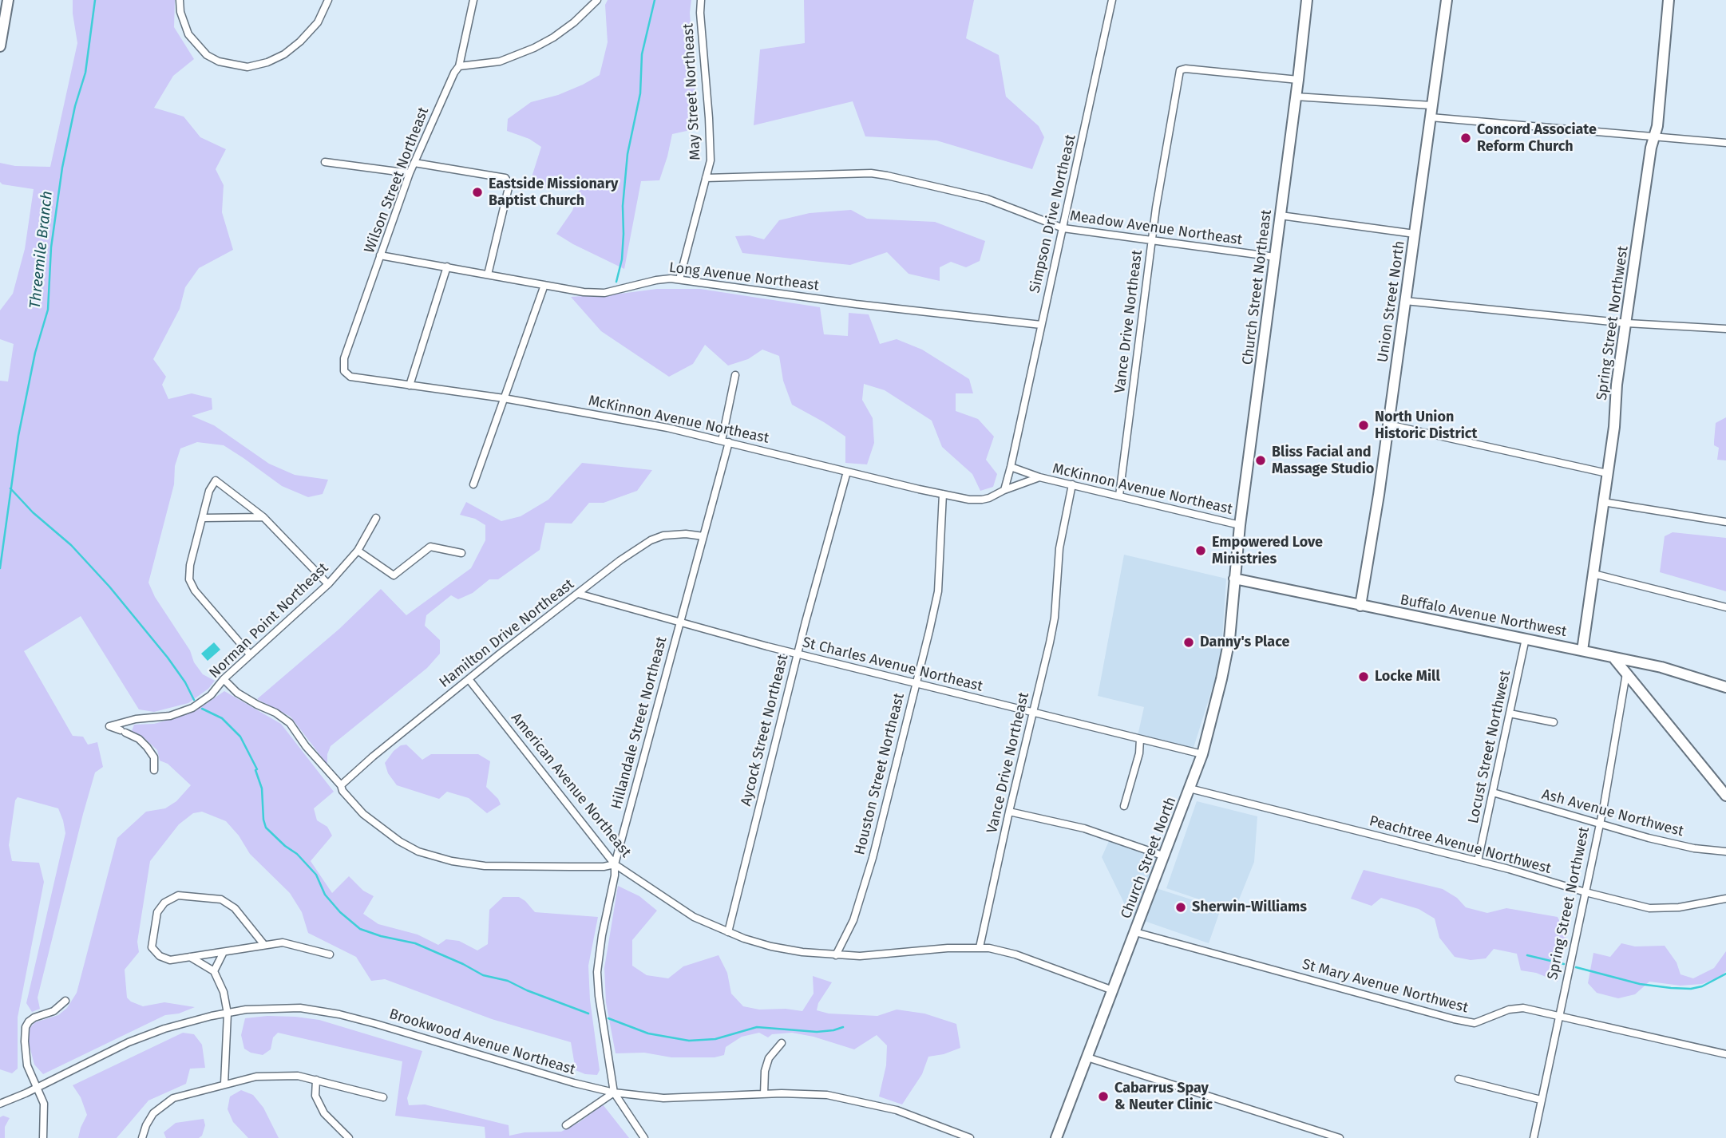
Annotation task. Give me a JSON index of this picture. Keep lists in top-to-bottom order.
{
  "streets": {
    "street": [
      "May Street Northeast",
      "Wilson Street Northeast",
      "Simpson Drive Northeast",
      "Meadow Avenue Northeast",
      "Long Avenue Northeast",
      "Church Street Northeast",
      "Union Street North",
      "Vance Drive Northeast",
      "Spring Street Northwest",
      "McKinnon Avenue Northeast",
      "Buffalo Avenue Northwest",
      "Norman Point Northeast",
      "Hamilton Drive Northeast",
      "St Charles Avenue Northeast",
      "Hillandale Street Northeast",
      "Aycock Street Northeast",
      "Locust Street Northwest",
      "Houston Street Northeast",
      "American Avenue Northeast",
      "Ash Avenue Northwest",
      "Peachtree Avenue Northwest",
      "Church Street North",
      "St Mary Avenue Northwest",
      "Brookwood Avenue Northeast"
    ]
  },
  "crossings": [
    ["May Street Northeast", "Meadow Avenue Northeast"],
    ["May Street Northeast", "Long Avenue Northeast"],
    ["Wilson Street Northeast", "Long Avenue Northeast"],
    ["Wilson Street Northeast", "McKinnon Avenue Northeast"],
    ["Simpson Drive Northeast", "Meadow Avenue Northeast"],
    ["Simpson Drive Northeast", "Long Avenue Northeast"],
    ["Simpson Drive Northeast", "McKinnon Avenue Northeast"],
    ["Meadow Avenue Northeast", "Church Street Northeast"],
    ["Meadow Avenue Northeast", "Vance Drive Northeast"],
    ["Church Street Northeast", "Vance Drive Northeast"],
    ["Church Street Northeast", "McKinnon Avenue Northeast"],
    ["Church Street Northeast", "Buffalo Avenue Northwest"],
    ["Church Street Northeast", "Church Street North"],
    ["Union Street North", "Buffalo Avenue Northwest"],
    ["Vance Drive Northeast", "McKinnon Avenue Northeast"],
    ["Vance Drive Northeast", "St Charles Avenue Northeast"],
    ["Vance Drive Northeast", "American Avenue Northeast"],
    ["Spring Street Northwest", "Buffalo Avenue Northwest"],
    ["Spring Street Northwest", "Ash Avenue Northwest"],
    ["Spring Street Northwest", "Peachtree Avenue Northwest"],
    ["Spring Street Northwest", "St Mary Avenue Northwest"],
    ["McKinnon Avenue Northeast", "Hillandale Street Northeast"],
    ["McKinnon Avenue Northeast", "Aycock Street Northeast"],
    ["McKinnon Avenue Northeast", "Houston Street Northeast"],
    ["Buffalo Avenue Northwest", "Locust Street Northwest"],
    ["Buffalo Avenue Northwest", "Church Street North"],
    ["Hamilton Drive Northeast", "St Charles Avenue Northeast"],
    ["Hamilton Drive Northeast", "Hillandale Street Northeast"],
    ["Hamilton Drive Northeast", "American Avenue Northeast"],
    ["St Charles Avenue Northeast", "Hillandale Street Northeast"],
    ["St Charles Avenue Northeast", "Aycock Street Northeast"],
    ["St Charles Avenue Northeast", "Houston Street Northeast"],
    ["St Charles Avenue Northeast", "Church Street North"],
    ["Hillandale Street Northeast", "American Avenue Northeast"],
    ["Hillandale Street Northeast", "Brookwood Avenue Northeast"],
    ["Aycock Street Northeast", "American Avenue Northeast"],
    ["Locust Street Northwest", "Ash Avenue Northwest"],
    ["Locust Street Northwest", "Peachtree Avenue Northwest"],
    ["Houston Street Northeast", "American Avenue Northeast"],
    ["American Avenue Northeast", "Church Street North"],
    ["Peachtree Avenue Northwest", "Church Street North"],
    ["Church Street North", "St Mary Avenue Northwest"]
  ],
  "water": ["Threemile Branch"],
  "places": [
    "Concord Associate Reform Church",
    "Eastside Missionary Baptist Church",
    "North Union Historic District",
    "Bliss Facial and Massage Studio",
    "Empowered Love Ministries",
    "Danny's Place",
    "Locke Mill",
    "Sherwin-Williams",
    "Cabarrus Spay & Neuter Clinic"
  ]
}
